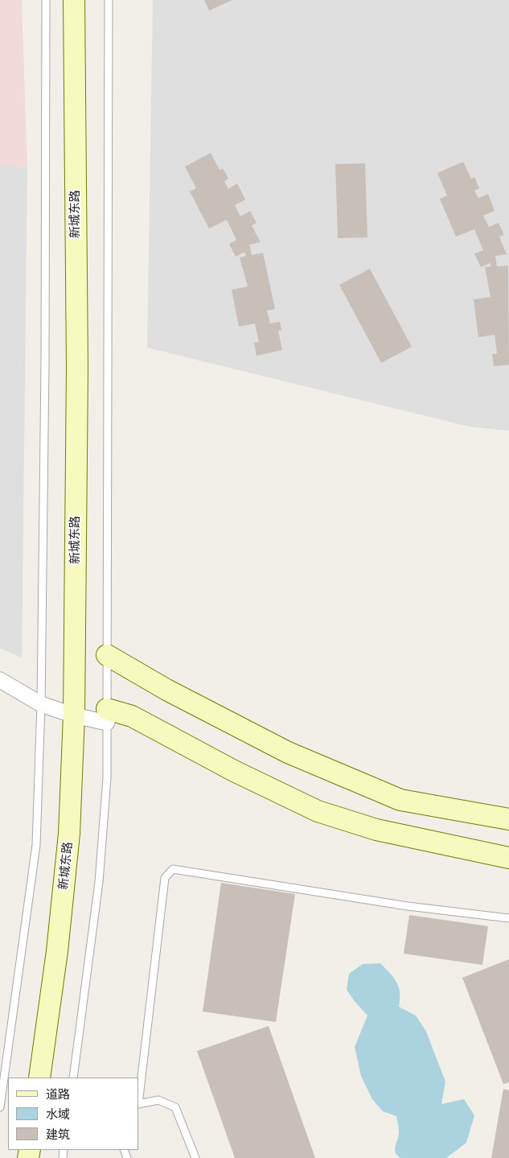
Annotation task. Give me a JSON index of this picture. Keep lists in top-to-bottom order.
{
  "streets": {
    "main road": ["新城东路"]
  },
  "legend": ["道路", "水域", "建筑"]
}
